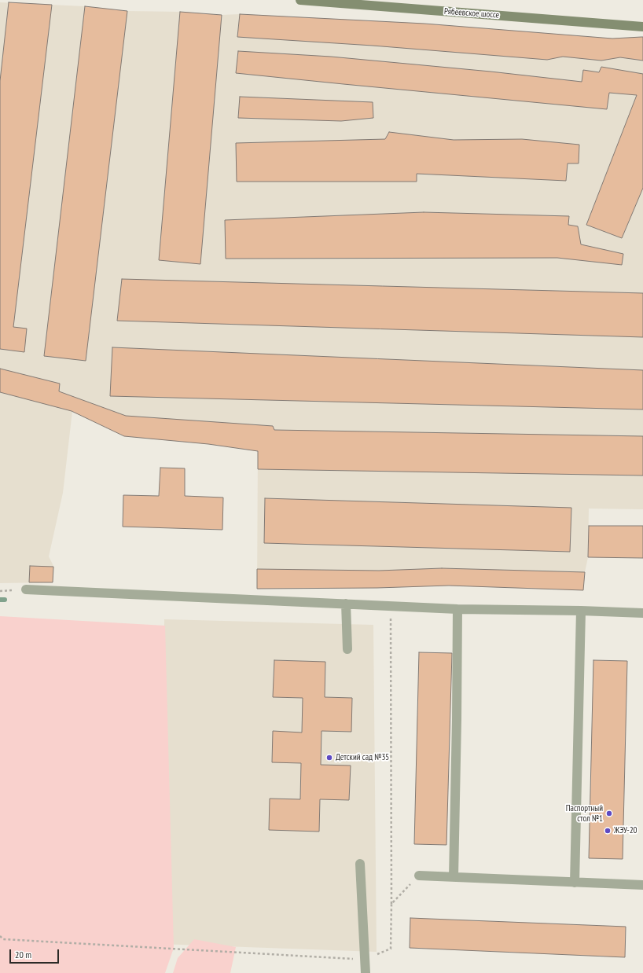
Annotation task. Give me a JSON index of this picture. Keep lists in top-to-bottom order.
{
  "streets": {
    "street": ["Рябеевское шоссе"]
  },
  "places": ["Детский сад №35", "Паспортный стол №1", "ЖЭУ-20"],
  "scale_bar": "20 m"
}
